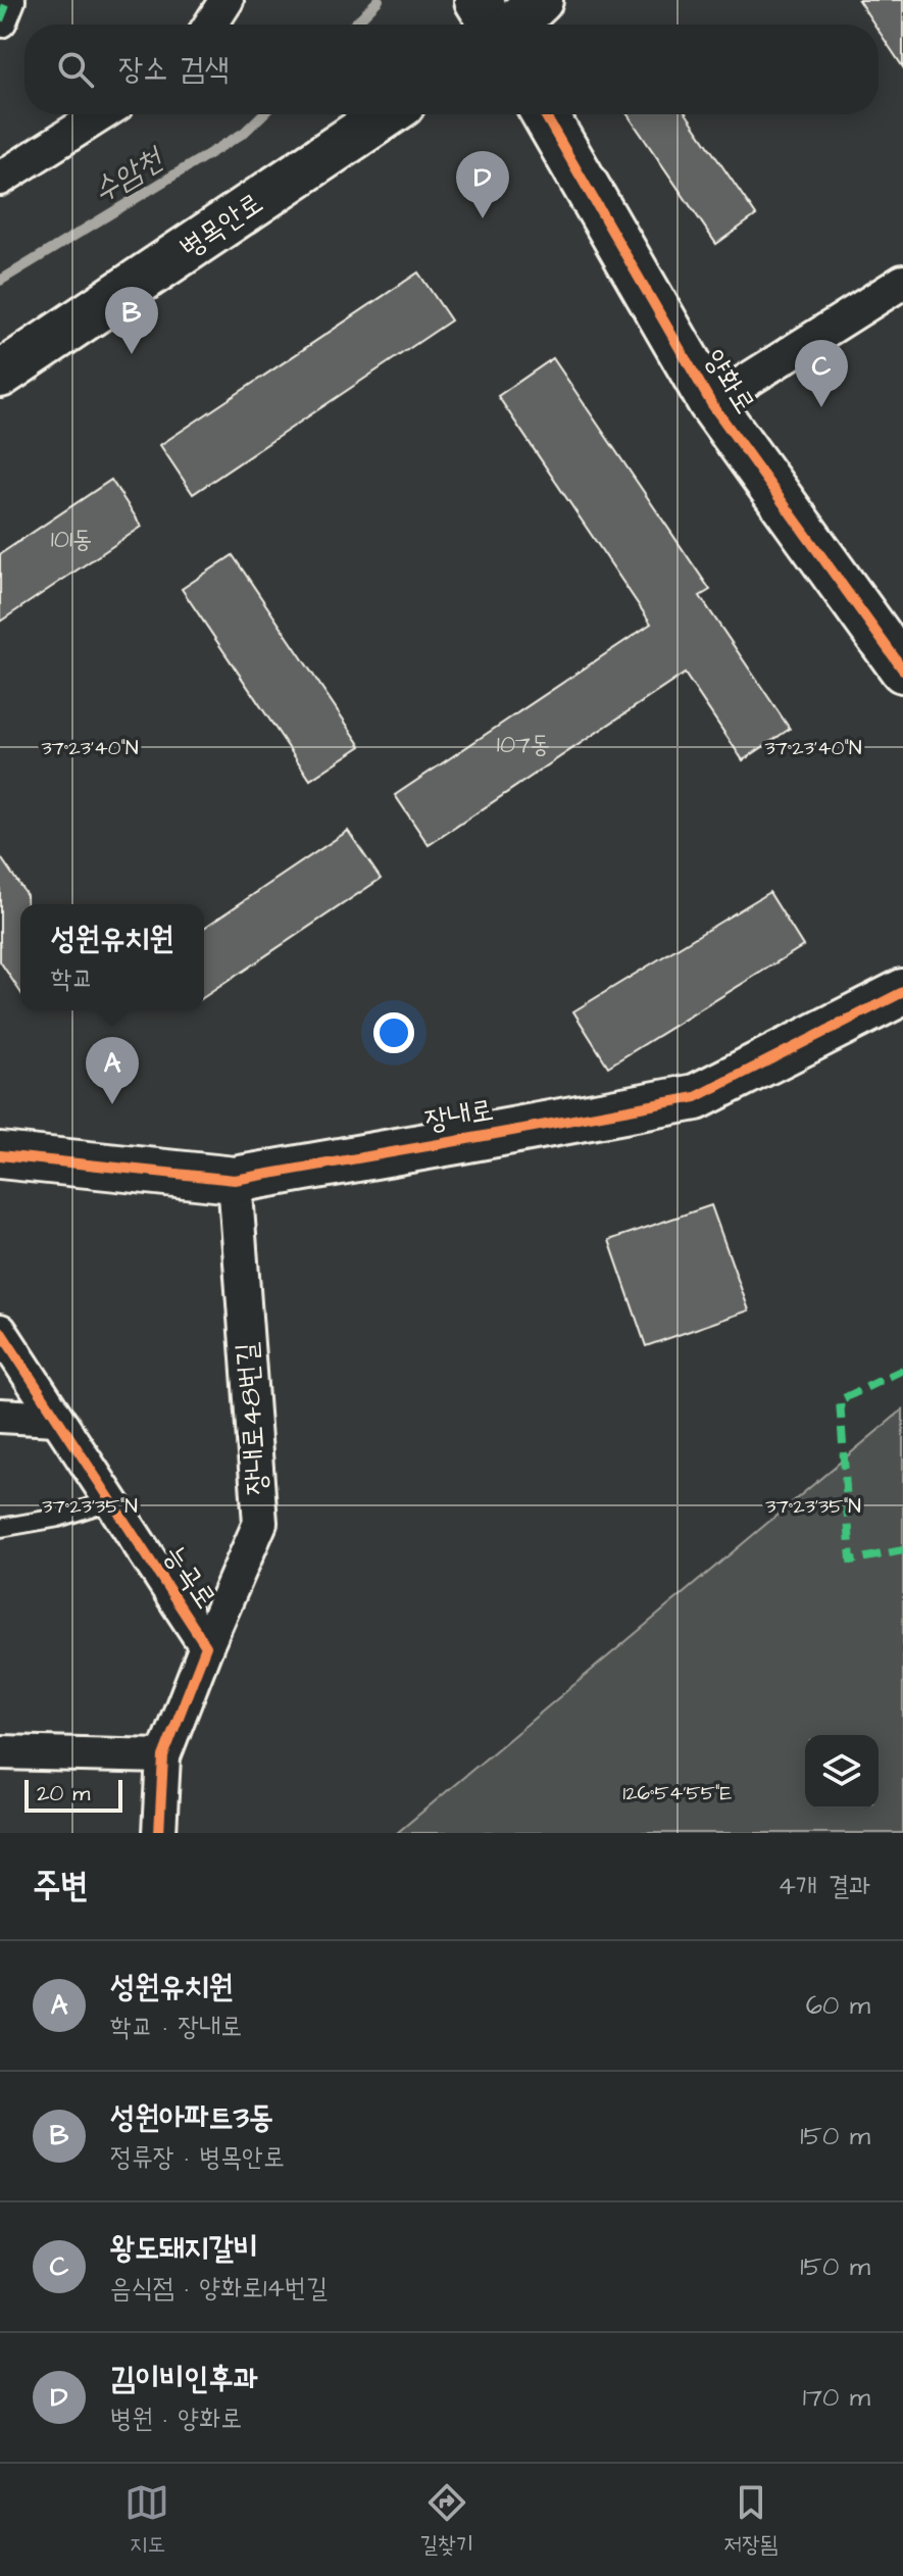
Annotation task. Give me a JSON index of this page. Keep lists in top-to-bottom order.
{
  "streets": {
    "street": [
      "병목안로",
      "양화로",
      "장내로",
      "장내로48번길",
      "능곡로"
    ]
  },
  "crossings": [
    ["장내로", "장내로48번길"],
    ["장내로48번길", "능곡로"]
  ],
  "water": ["수암천"],
  "house_numbers": ["101동", "107동"],
  "scale_bar": "20 m",
  "page": {
    "search": "장소 검색",
    "pins": [
      "D",
      "B",
      "C",
      "A"
    ],
    "popup": ["성원유치원", "학교"],
    "scale": "20 m",
    "heading": ["주변", "4개 결과"],
    "list": [
      {
        "mark": "A",
        "name": "성원유치원",
        "note": "학교 · 장내로",
        "value": "60 m"
      },
      {
        "mark": "B",
        "name": "성원아파트3동",
        "note": "정류장 · 병목안로",
        "value": "150 m"
      },
      {
        "mark": "C",
        "name": "왕도돼지갈비",
        "note": "음식점 · 양화로14번길",
        "value": "150 m"
      },
      {
        "mark": "D",
        "name": "김이비인후과",
        "note": "병원 · 양화로",
        "value": "170 m"
      }
    ],
    "nav": ["지도", "길찾기", "저장됨"]
  },
  "coordinates": ["37°23'40\"N", "37°23'35\"N", "126°54'55\"E"]
}
